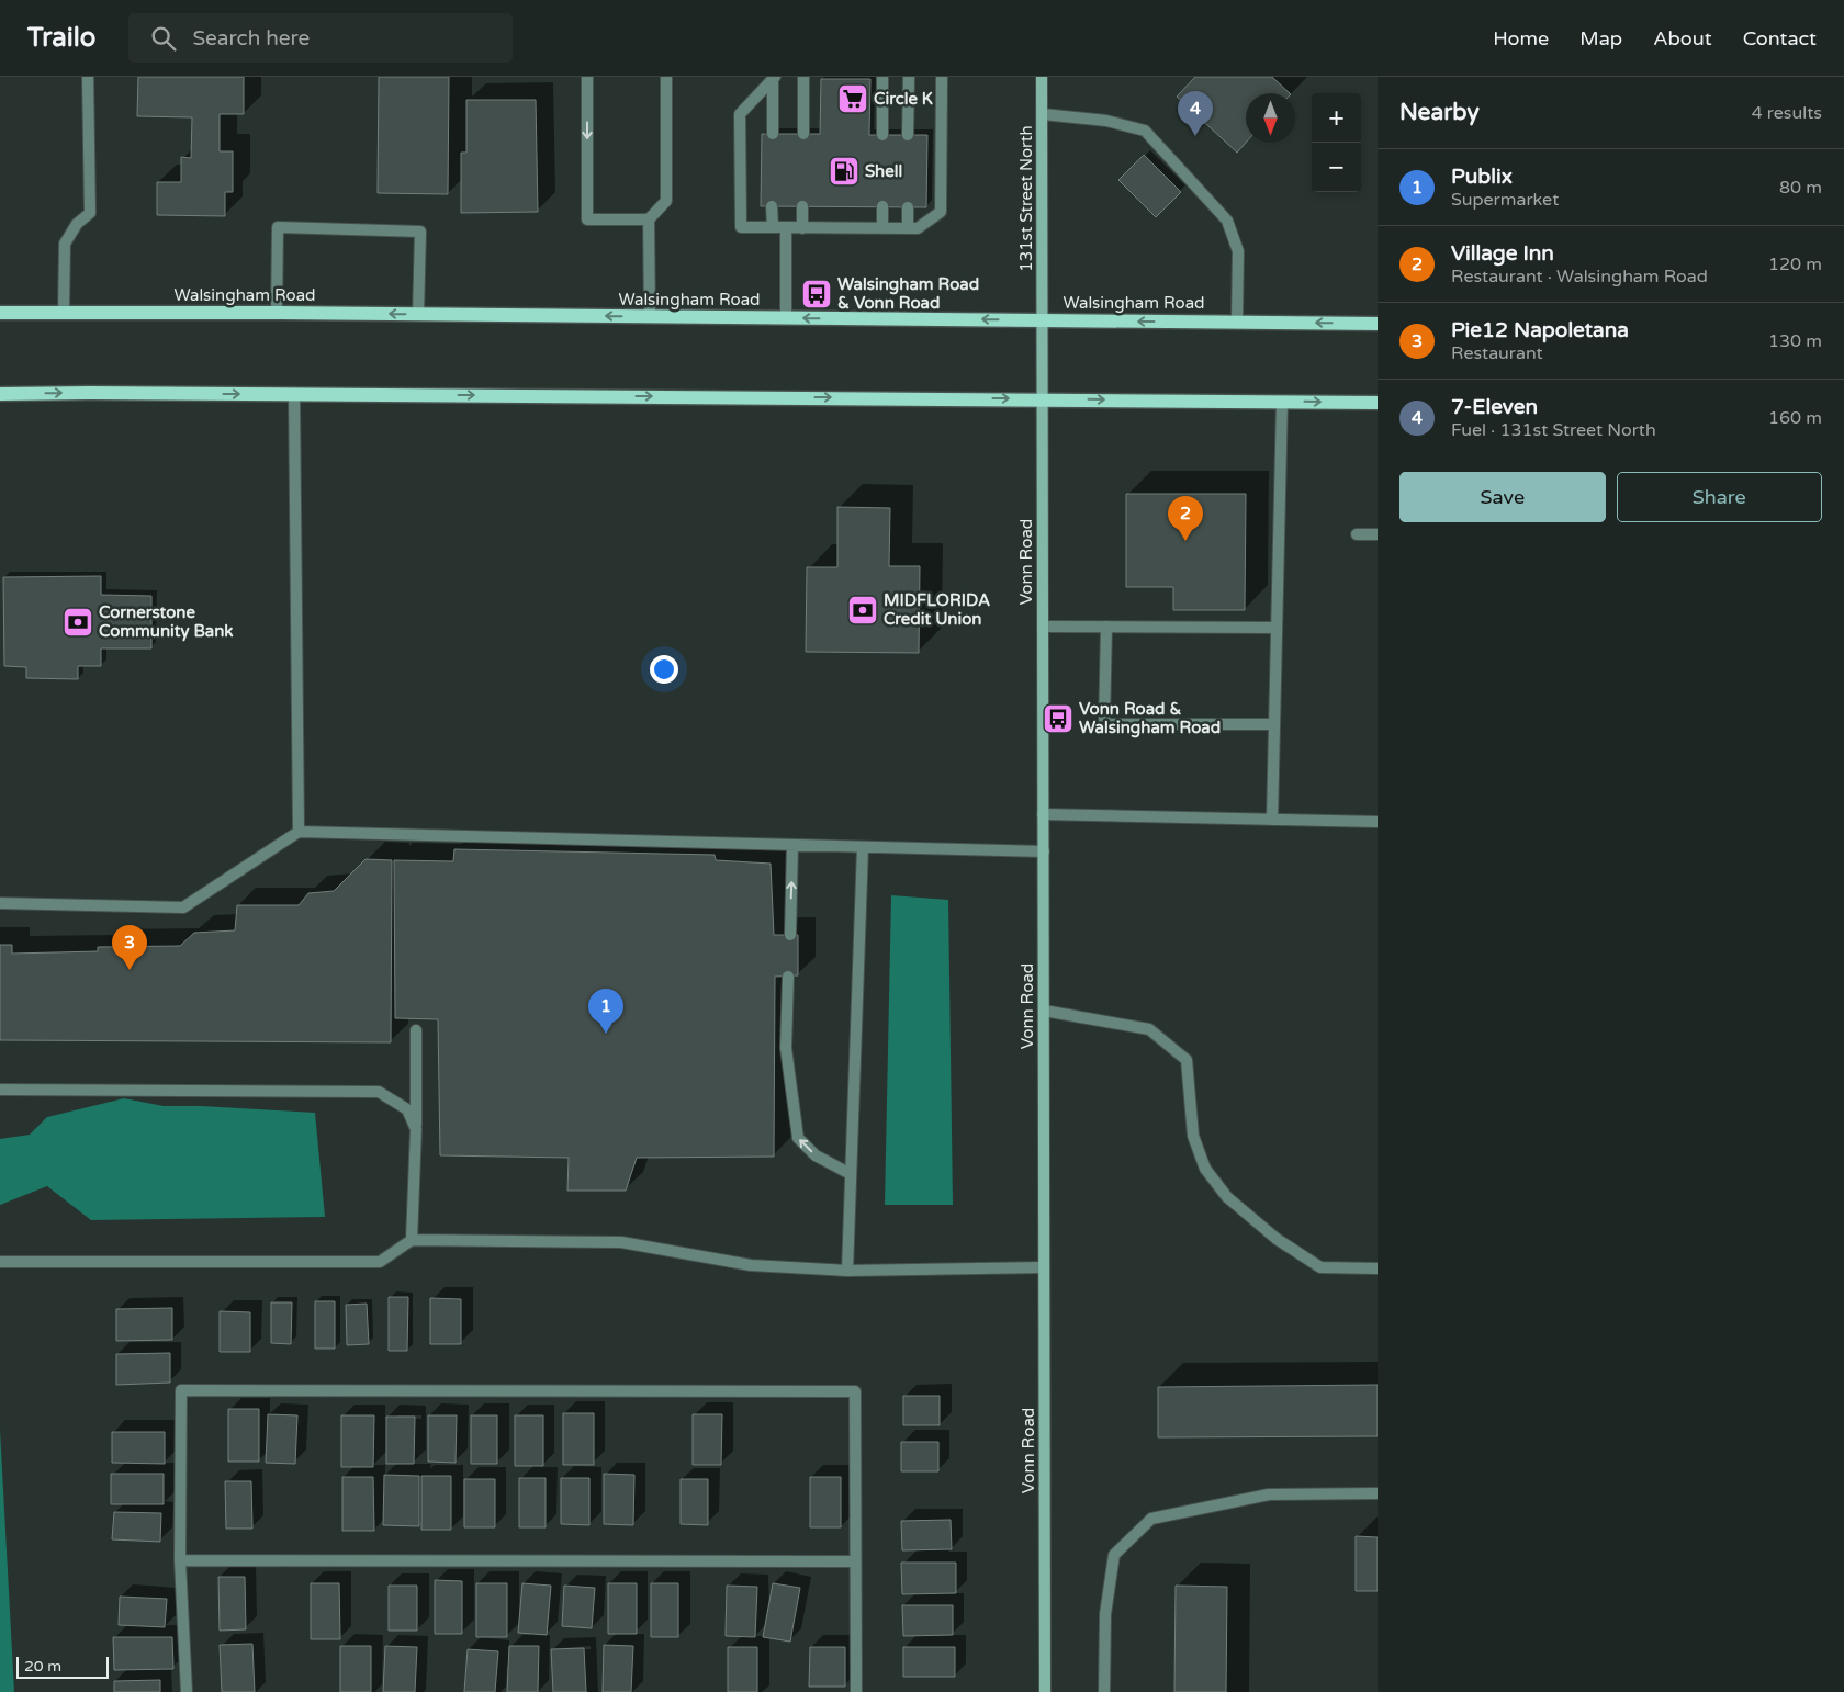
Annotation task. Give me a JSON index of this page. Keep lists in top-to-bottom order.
{
  "streets": {
    "main road": ["Walsingham Road"],
    "street": ["131st Street North", "Vonn Road"]
  },
  "crossings": [
    ["131st Street North", "Walsingham Road"],
    ["131st Street North", "Vonn Road"],
    ["Walsingham Road", "Vonn Road"]
  ],
  "places": {
    "supermarket": ["Circle K"],
    "fuel station": ["Shell"],
    "bus stop": ["Walsingham Road & Vonn Road", "Vonn Road & Walsingham Road"],
    "bank": ["MIDFLORIDA Credit Union", "Cornerstone Community Bank"]
  },
  "scale_bar": "20 m",
  "north": "bottom",
  "page": {
    "header": "Trailo",
    "search": "Search here",
    "nav": [
      "Home",
      "Map",
      "About",
      "Contact"
    ],
    "heading": ["Nearby", "4 results"],
    "pins": [
      "4",
      "2",
      "3",
      "1"
    ],
    "map_buttons": ["+", "−"],
    "list": [
      {
        "mark": "1",
        "name": "Publix",
        "note": "Supermarket",
        "value": "80 m"
      },
      {
        "mark": "2",
        "name": "Village Inn",
        "note": "Restaurant · Walsingham Road",
        "value": "120 m"
      },
      {
        "mark": "3",
        "name": "Pie12 Napoletana",
        "note": "Restaurant",
        "value": "130 m"
      },
      {
        "mark": "4",
        "name": "7-Eleven",
        "note": "Fuel · 131st Street North",
        "value": "160 m"
      }
    ],
    "buttons": ["Save", "Share"],
    "scale": "20 m"
  }
}
